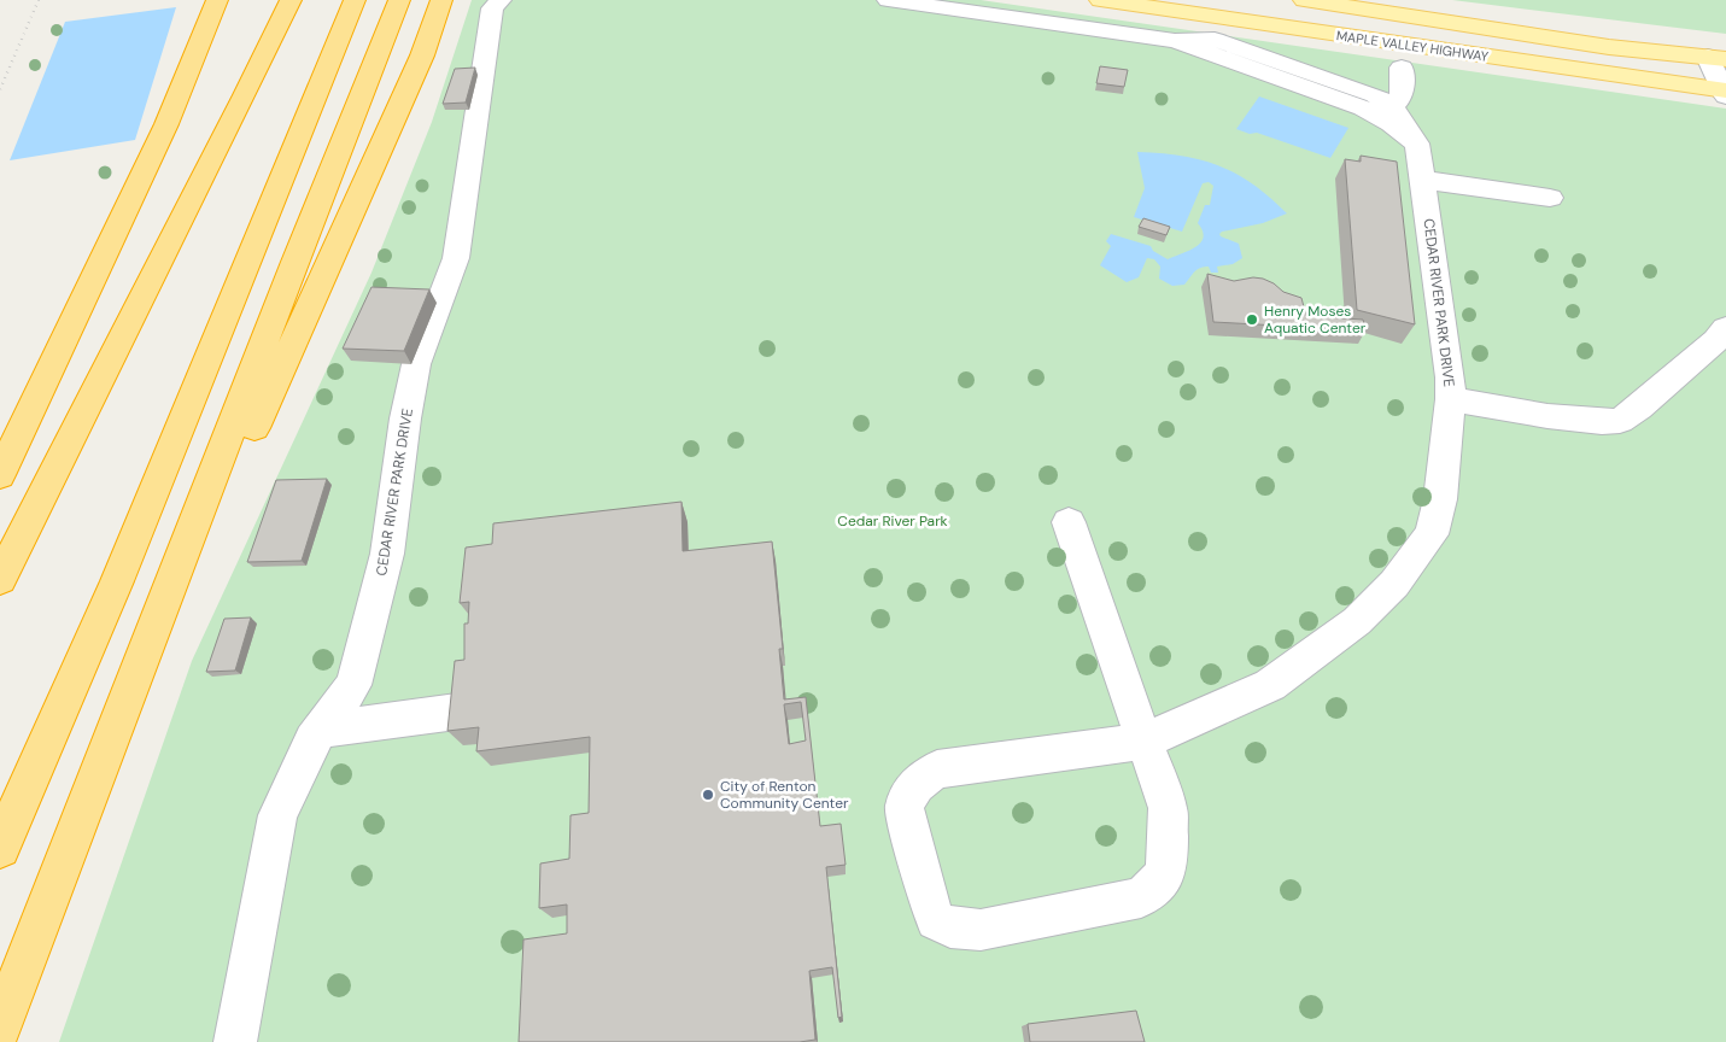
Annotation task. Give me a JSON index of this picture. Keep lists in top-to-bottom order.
{
  "streets": {
    "main road": ["MAPLE VALLEY HIGHWAY"],
    "street": ["CEDAR RIVER PARK DRIVE"]
  },
  "parks": ["Cedar River Park"],
  "places": ["Henry Moses Aquatic Center", "City of Renton Community Center"]
}
